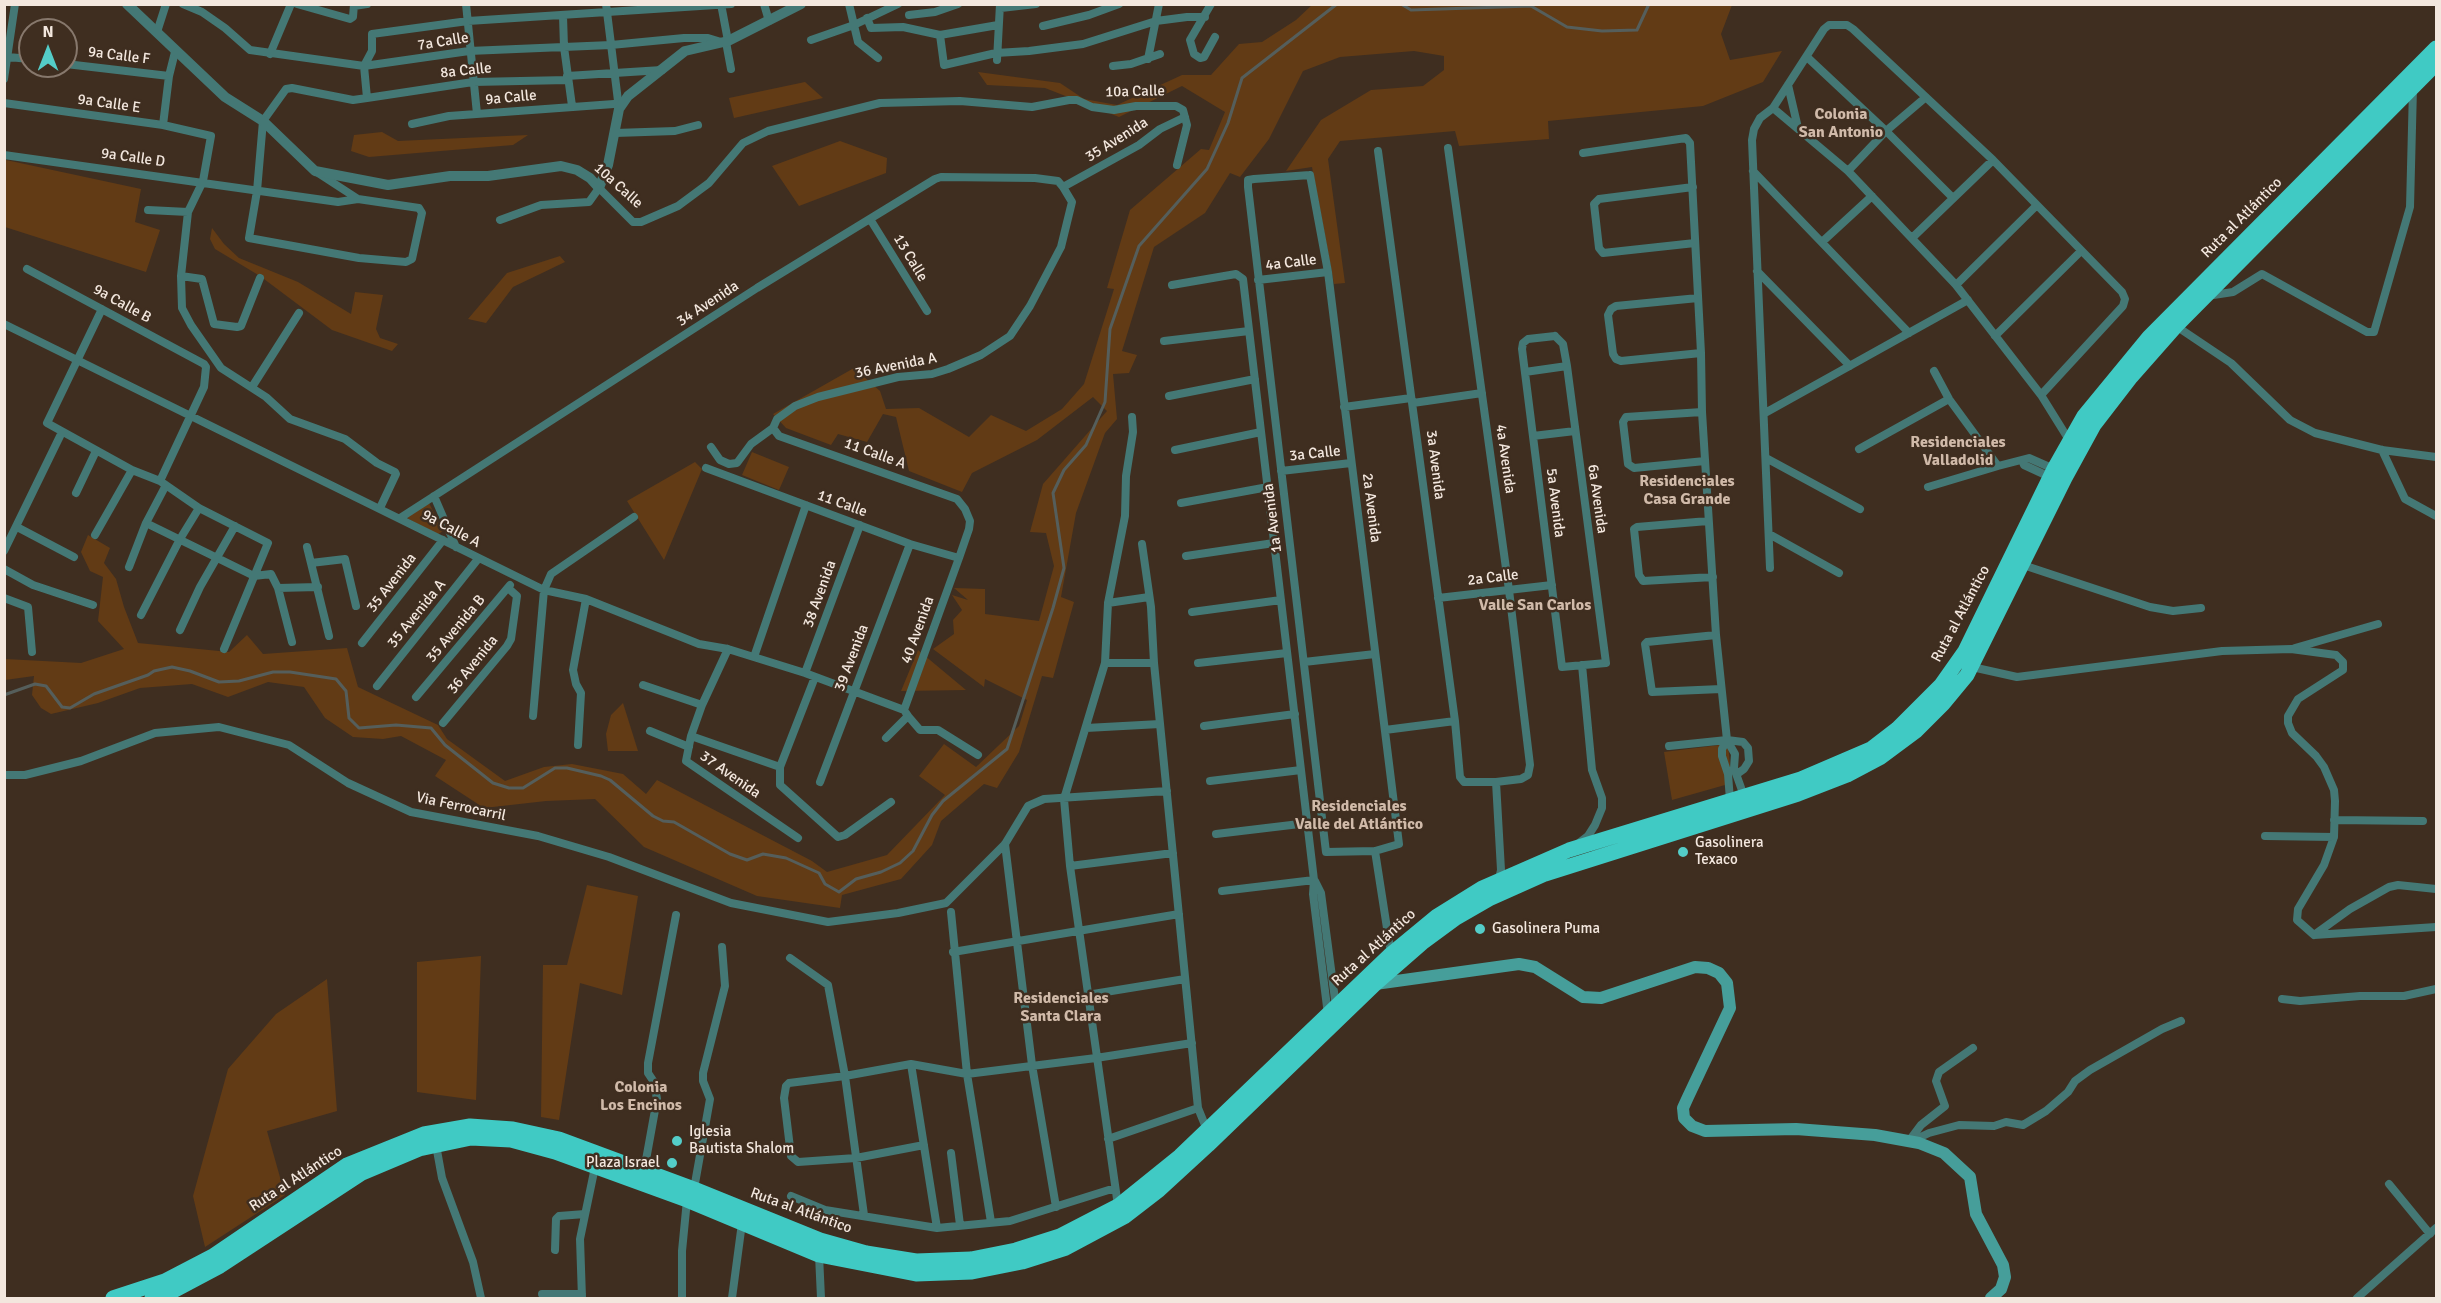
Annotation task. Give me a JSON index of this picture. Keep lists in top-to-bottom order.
{
  "streets": {
    "highway": ["Ruta al Atlántico"],
    "street": [
      "7a Calle",
      "9a Calle F",
      "8a Calle",
      "10a Calle",
      "9a Calle",
      "9a Calle E",
      "35 Avenida",
      "9a Calle D",
      "13 Calle",
      "4a Calle",
      "9a Calle B",
      "34 Avenida",
      "36 Avenida A",
      "11 Calle A",
      "3a Calle",
      "4a Avenida",
      "3a Avenida",
      "6a Avenida",
      "5a Avenida",
      "11 Calle",
      "2a Avenida",
      "1a Avenida",
      "9a Calle A",
      "2a Calle",
      "38 Avenida",
      "35 Avenida A",
      "35 Avenida B",
      "40 Avenida",
      "39 Avenida",
      "36 Avenida",
      "37 Avenida",
      "Via Ferrocarril"
    ]
  },
  "crossings": [
    ["10a Calle", "35 Avenida"],
    ["9a Calle E", "9a Calle D"],
    ["35 Avenida", "34 Avenida"],
    ["35 Avenida", "36 Avenida A"],
    ["35 Avenida", "9a Calle A"],
    ["13 Calle", "34 Avenida"],
    ["4a Calle", "2a Avenida"],
    ["4a Calle", "1a Avenida"],
    ["9a Calle B", "9a Calle A"],
    ["34 Avenida", "36 Avenida A"],
    ["34 Avenida", "9a Calle A"],
    ["36 Avenida A", "11 Calle A"],
    ["11 Calle A", "11 Calle"],
    ["11 Calle A", "40 Avenida"],
    ["3a Calle", "2a Avenida"],
    ["3a Calle", "1a Avenida"],
    ["4a Avenida", "3a Avenida"],
    ["4a Avenida", "2a Calle"],
    ["3a Avenida", "2a Calle"],
    ["6a Avenida", "5a Avenida"],
    ["5a Avenida", "2a Calle"],
    ["11 Calle", "38 Avenida"],
    ["11 Calle", "40 Avenida"],
    ["11 Calle", "39 Avenida"],
    ["2a Avenida", "1a Avenida"],
    ["9a Calle A", "38 Avenida"],
    ["9a Calle A", "35 Avenida A"],
    ["9a Calle A", "35 Avenida B"],
    ["9a Calle A", "40 Avenida"],
    ["9a Calle A", "39 Avenida"],
    ["9a Calle A", "37 Avenida"],
    ["35 Avenida B", "36 Avenida"]
  ],
  "districts": [
    "Colonia San Antonio",
    "Residenciales Valladolid",
    "Residenciales Casa Grande",
    "Valle San Carlos",
    "Residenciales Valle del Atlántico",
    "Residenciales Santa Clara",
    "Colonia Los Encinos"
  ],
  "places": [
    "Gasolinera Texaco",
    "Gasolinera Puma",
    "Iglesia Bautista Shalom",
    "Plaza Israel"
  ],
  "north": "top"
}
